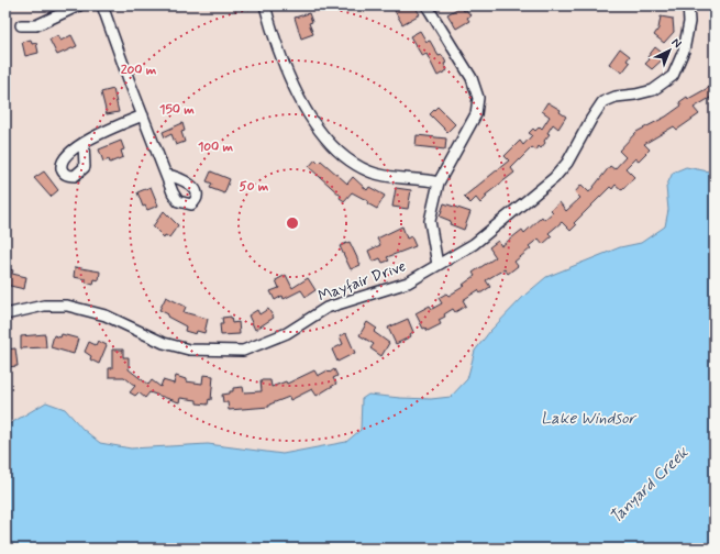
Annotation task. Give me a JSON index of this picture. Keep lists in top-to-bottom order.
{
  "streets": {
    "street": ["Mayfair Drive"]
  },
  "water": ["Lake Windsor", "Tanyard Creek"],
  "north": "top right",
  "rings": [
    "200 m",
    "150 m",
    "100 m",
    "50 m"
  ]
}
